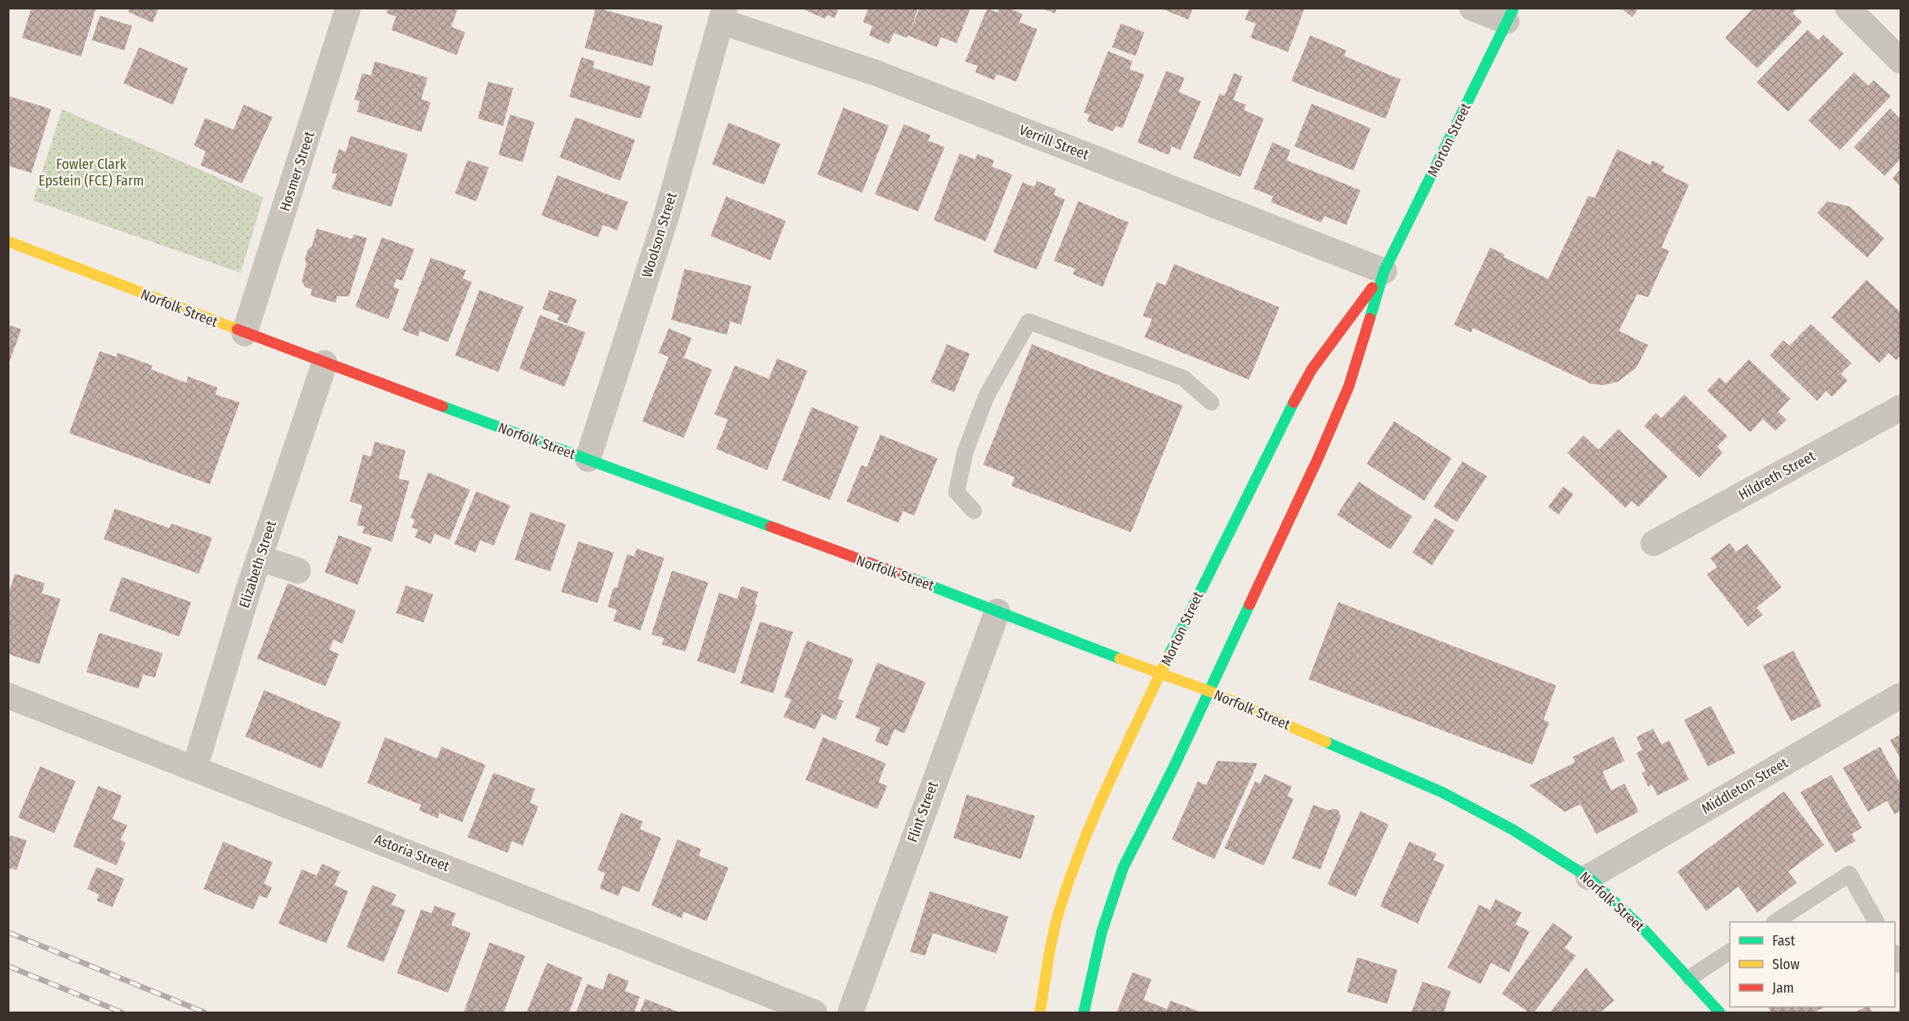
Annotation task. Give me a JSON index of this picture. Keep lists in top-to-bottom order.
{
  "streets": {
    "main road": ["Morton Street", "Norfolk Street"],
    "street": [
      "Verrill Street",
      "Hosmer Street",
      "Woolson Street",
      "Hildreth Street",
      "Elizabeth Street",
      "Middleton Street",
      "Flint Street",
      "Astoria Street"
    ]
  },
  "crossings": [
    ["Morton Street", "Verrill Street"],
    ["Morton Street", "Norfolk Street"],
    ["Verrill Street", "Woolson Street"],
    ["Hosmer Street", "Norfolk Street"],
    ["Woolson Street", "Norfolk Street"],
    ["Norfolk Street", "Elizabeth Street"],
    ["Norfolk Street", "Middleton Street"],
    ["Norfolk Street", "Flint Street"],
    ["Elizabeth Street", "Astoria Street"]
  ],
  "parks": ["Fowler Clark Epstein (FCE) Farm"],
  "legend": ["Fast", "Slow", "Jam"]
}
